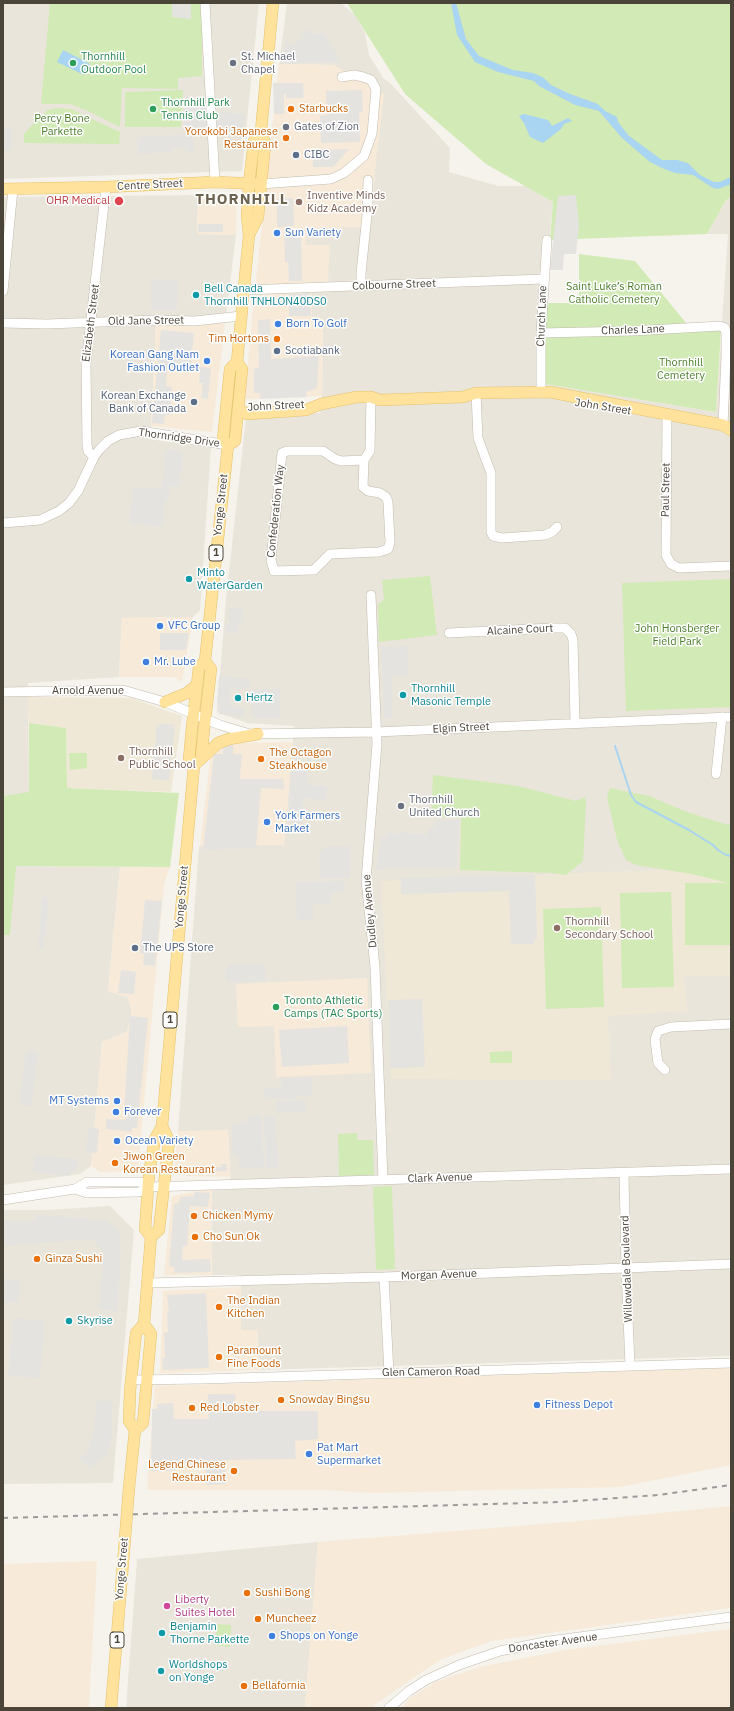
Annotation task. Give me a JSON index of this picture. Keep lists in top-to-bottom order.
{
  "streets": {
    "main road": [
      "Centre Street",
      "John Street",
      "Yonge Street",
      "1"
    ],
    "street": [
      "Colbourne Street",
      "Church Lane",
      "Old Jane Street",
      "Elizabeth Street",
      "Charles Lane",
      "Thornridge Drive",
      "Paul Street",
      "Confederation Way",
      "Alcaine Court",
      "Arnold Avenue",
      "Elgin Street",
      "Dudley Avenue",
      "Clark Avenue",
      "Willowdale Boulevard",
      "Morgan Avenue",
      "Glen Cameron Road",
      "Doncaster Avenue"
    ]
  },
  "crossings": [
    ["Centre Street", "Elizabeth Street"],
    ["Centre Street", "Yonge Street"],
    ["Colbourne Street", "Church Lane"],
    ["Colbourne Street", "Yonge Street"],
    ["Church Lane", "Charles Lane"],
    ["Church Lane", "John Street"],
    ["Old Jane Street", "Elizabeth Street"],
    ["Old Jane Street", "Yonge Street"],
    ["Elizabeth Street", "Thornridge Drive"],
    ["Charles Lane", "John Street"],
    ["John Street", "Paul Street"],
    ["John Street", "Yonge Street"],
    ["John Street", "Confederation Way"],
    ["Thornridge Drive", "Yonge Street"],
    ["Yonge Street", "Arnold Avenue"],
    ["Yonge Street", "Elgin Street"],
    ["Yonge Street", "Clark Avenue"],
    ["Yonge Street", "Morgan Avenue"],
    ["Yonge Street", "Glen Cameron Road"],
    ["Alcaine Court", "Elgin Street"],
    ["Arnold Avenue", "Elgin Street"],
    ["Elgin Street", "Dudley Avenue"],
    ["Dudley Avenue", "Clark Avenue"],
    ["Clark Avenue", "Willowdale Boulevard"],
    ["Willowdale Boulevard", "Morgan Avenue"],
    ["Willowdale Boulevard", "Glen Cameron Road"]
  ],
  "districts": ["THORNHILL"],
  "parks": [
    "Percy Bone Parkette",
    "Saint Luke’s Roman Catholic Cemetery",
    "Thornhill Cemetery",
    "John Honsberger Field Park"
  ],
  "places": [
    "Thornhill Outdoor Pool",
    "St. Michael Chapel",
    "Thornhill Park Tennis Club",
    "Starbucks",
    "Gates of Zion",
    "Yorokobi Japanese Restaurant",
    "CIBC",
    "OHR Medical",
    "Inventive Minds Kidz Academy",
    "Sun Variety",
    "Bell Canada Thornhill TNHLON40DS0",
    "Born To Golf",
    "Tim Hortons",
    "Scotiabank",
    "Korean Gang Nam Fashion Outlet",
    "Korean Exchange Bank of Canada",
    "Minto WaterGarden",
    "VFC Group",
    "Mr. Lube",
    "Thornhill Masonic Temple",
    "Hertz",
    "Thornhill Public School",
    "The Octagon Steakhouse",
    "Thornhill United Church",
    "York Farmers Market",
    "Thornhill Secondary School",
    "The UPS Store",
    "Toronto Athletic Camps (TAC Sports)",
    "MT Systems",
    "Forever",
    "Ocean Variety",
    "Jiwon Green Korean Restaurant",
    "Chicken Mymy",
    "Cho Sun Ok",
    "Ginza Sushi",
    "The Indian Kitchen",
    "Skyrise",
    "Paramount Fine Foods",
    "Snowday Bingsu",
    "Fitness Depot",
    "Red Lobster",
    "Pat Mart Supermarket",
    "Legend Chinese Restaurant",
    "Sushi Bong",
    "Liberty Suites Hotel",
    "Muncheez",
    "Benjamin Thorne Parkette",
    "Shops on Yonge",
    "Worldshops on Yonge",
    "Bellafornia"
  ]
}
